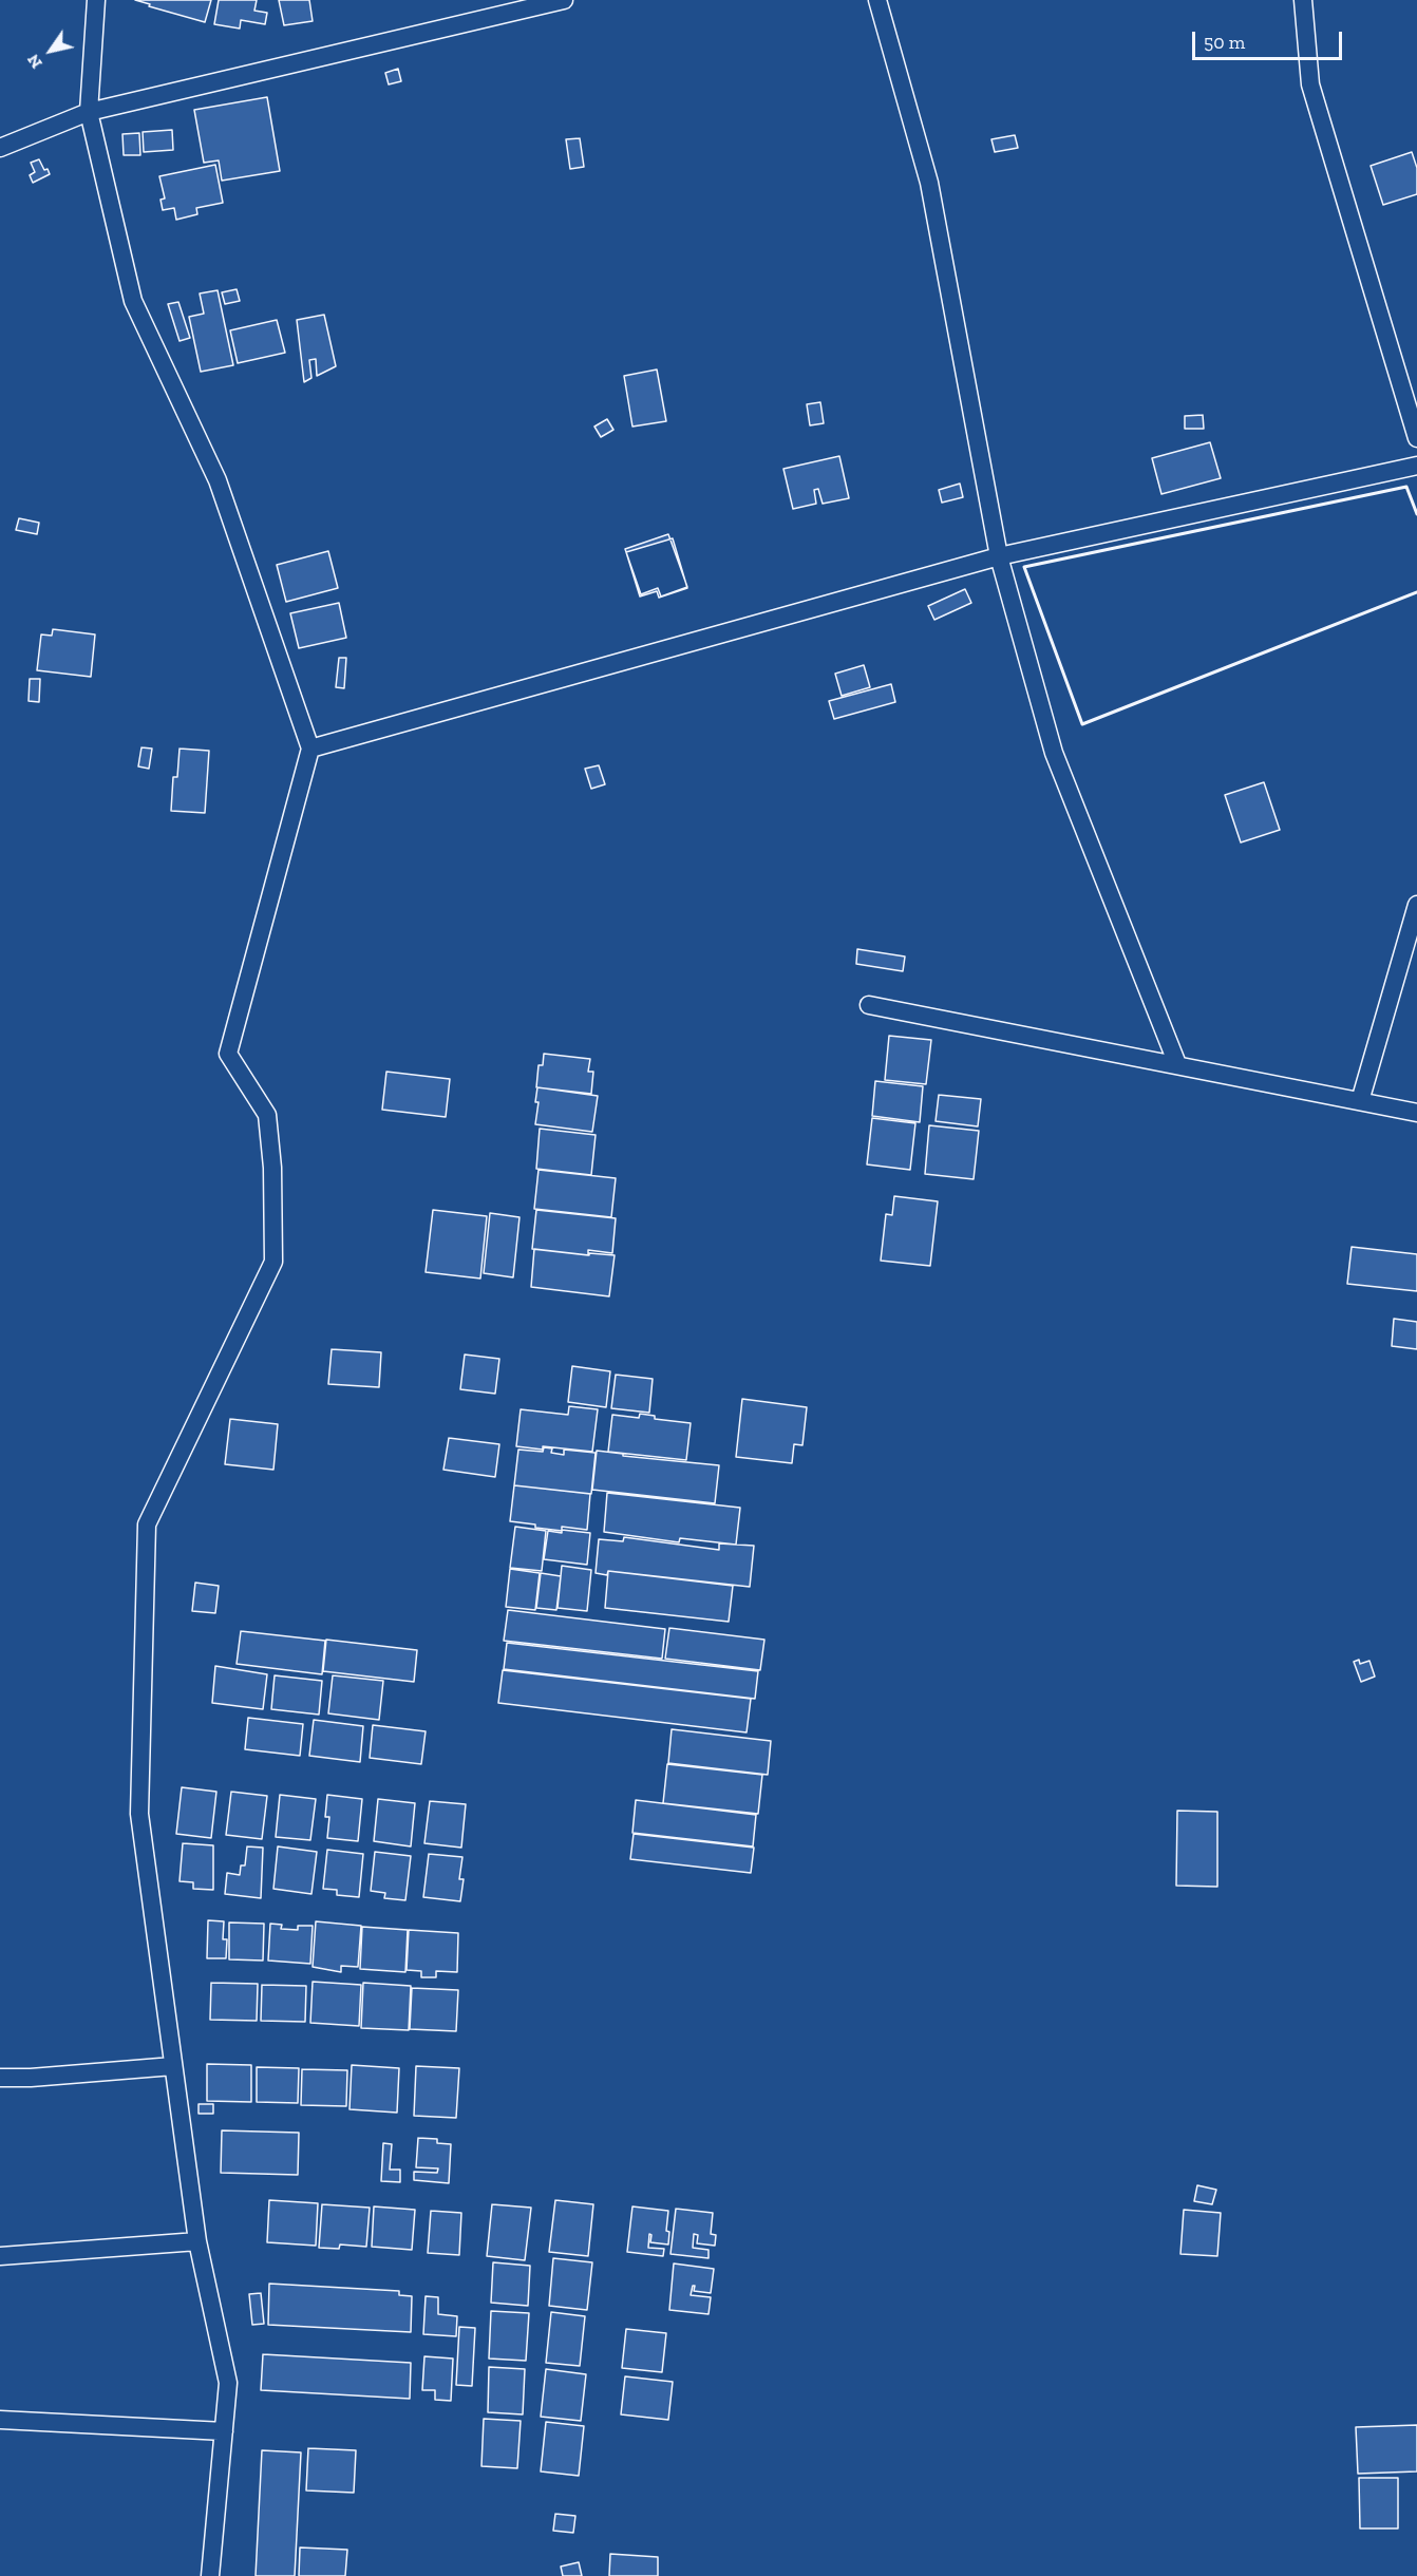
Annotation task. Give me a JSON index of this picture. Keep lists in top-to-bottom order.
{
  "scale_bar": "50 m",
  "north": "bottom left"
}
